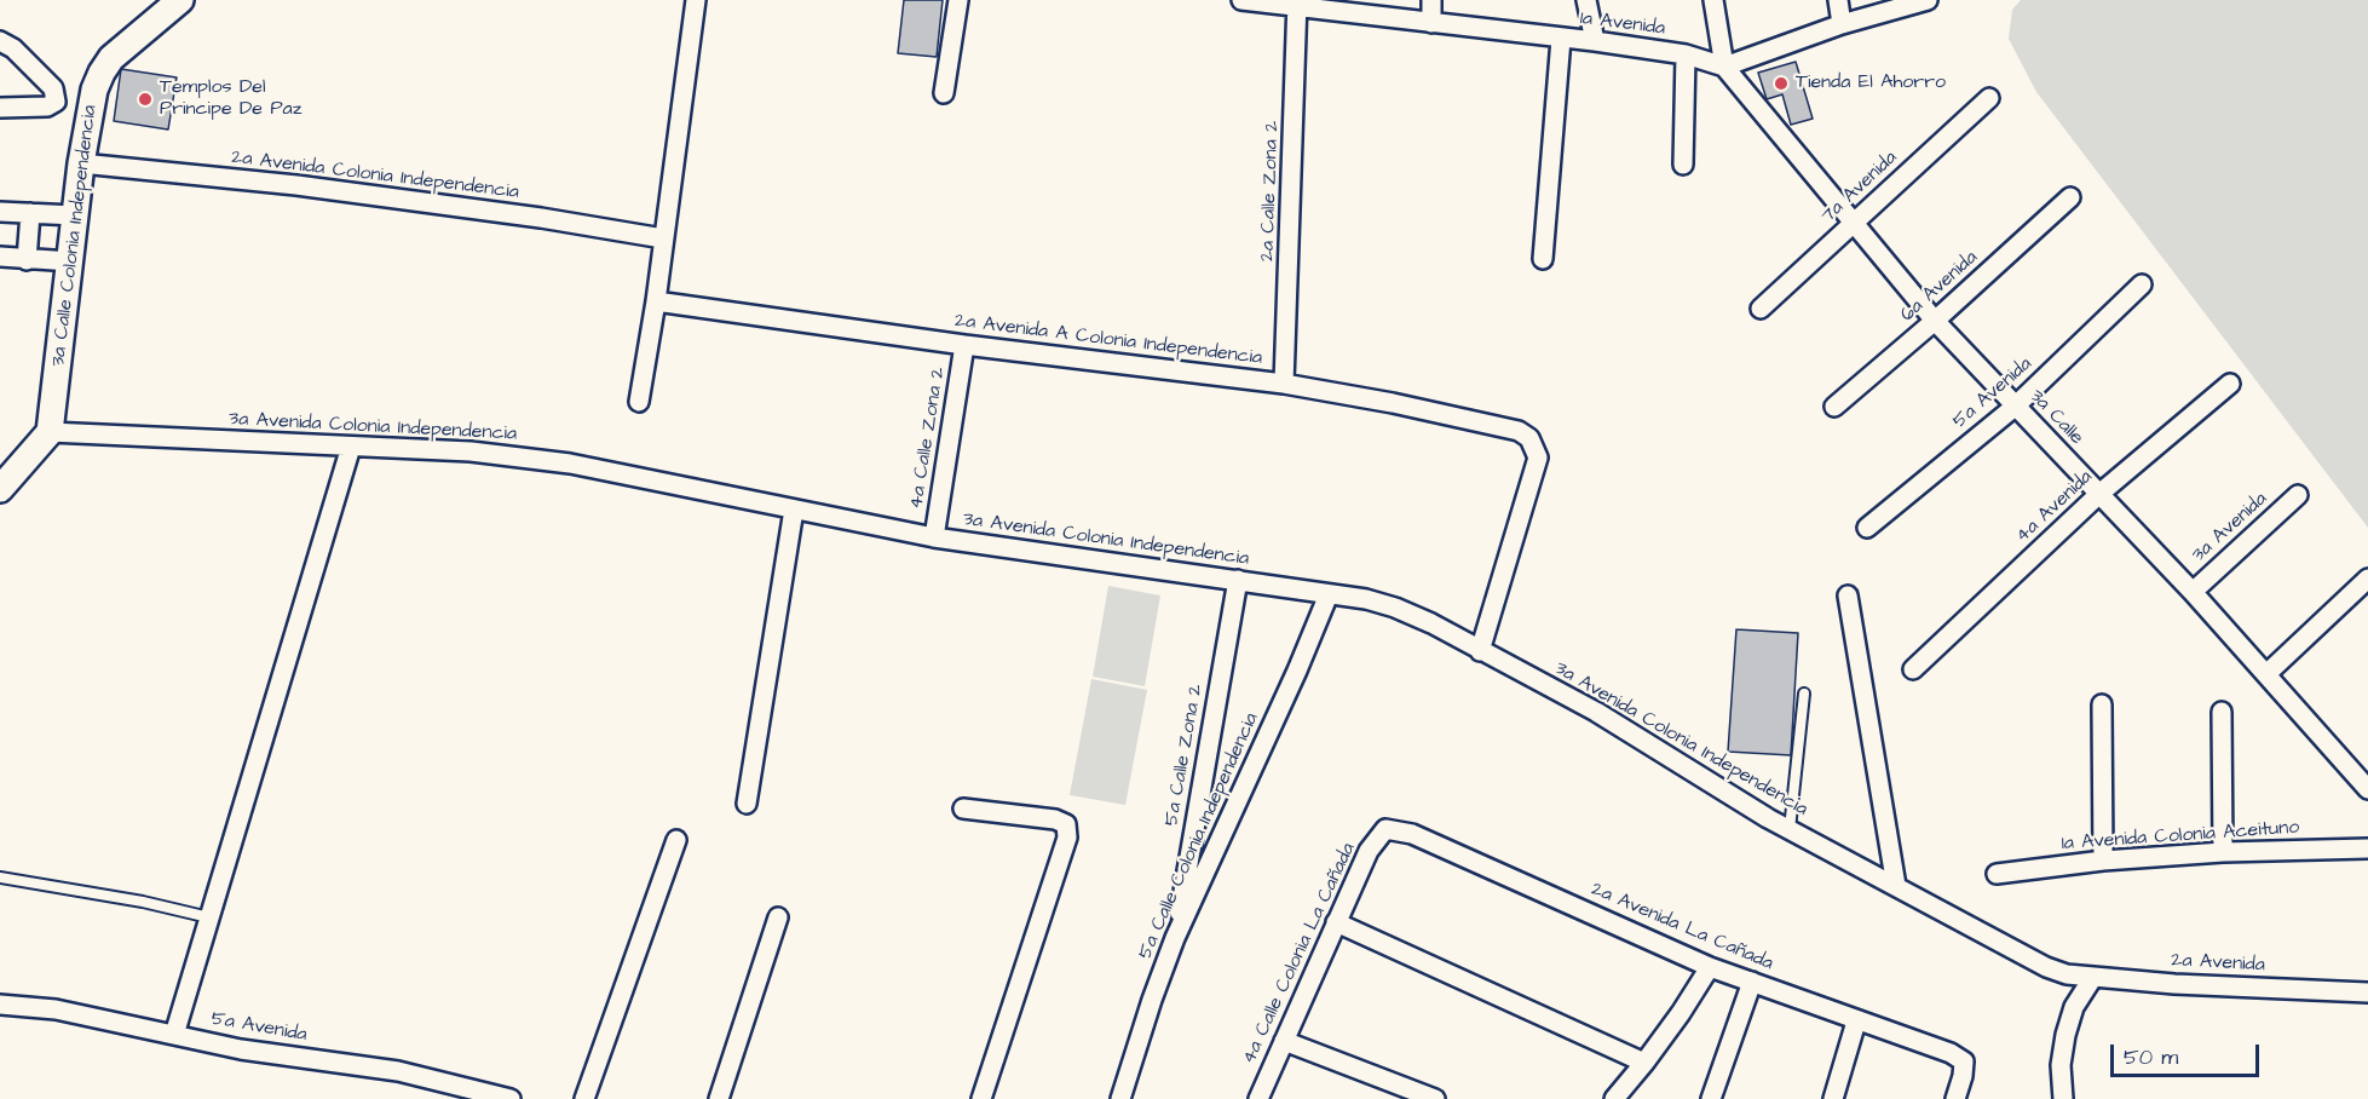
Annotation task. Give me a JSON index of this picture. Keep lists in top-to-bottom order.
{
  "streets": {
    "street": [
      "1a Avenida",
      "2a Avenida Colonia Independencia",
      "7a Avenida",
      "2a Calle Zona 2",
      "3a Calle Colonia Independencia",
      "6a Avenida",
      "2a Avenida A Colonia Independencia",
      "5a Avenida",
      "3a Calle",
      "3a Avenida Colonia Independencia",
      "4a Calle Zona 2",
      "4a Avenida",
      "3a Avenida",
      "5a Calle Zona 2",
      "5a Calle Colonia Independencia",
      "1a Avenida Colonia Aceituno",
      "2a Avenida La Cañada",
      "4a Calle Colonia La Cañada",
      "2a Avenida"
    ]
  },
  "crossings": [
    ["1a Avenida", "2a Calle Zona 2"],
    ["1a Avenida", "3a Calle"],
    ["2a Avenida Colonia Independencia", "3a Calle Colonia Independencia"],
    ["7a Avenida", "3a Calle"],
    ["2a Calle Zona 2", "2a Avenida A Colonia Independencia"],
    ["3a Calle Colonia Independencia", "3a Avenida Colonia Independencia"],
    ["6a Avenida", "3a Calle"],
    ["2a Avenida A Colonia Independencia", "3a Avenida Colonia Independencia"],
    ["2a Avenida A Colonia Independencia", "4a Calle Zona 2"],
    ["5a Avenida", "3a Calle"],
    ["3a Calle", "4a Avenida"],
    ["3a Calle", "3a Avenida"],
    ["3a Avenida Colonia Independencia", "4a Calle Zona 2"],
    ["3a Avenida Colonia Independencia", "5a Calle Zona 2"],
    ["3a Avenida Colonia Independencia", "5a Calle Colonia Independencia"],
    ["3a Avenida Colonia Independencia", "2a Avenida"],
    ["5a Calle Zona 2", "5a Calle Colonia Independencia"],
    ["2a Avenida La Cañada", "4a Calle Colonia La Cañada"]
  ],
  "places": ["Tienda El Ahorro", "Templos Del Principe De Paz"],
  "scale_bar": "50 m"
}
